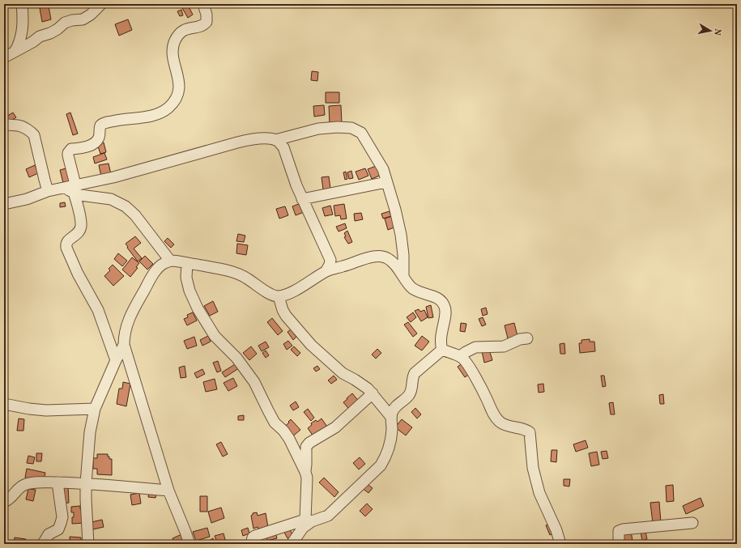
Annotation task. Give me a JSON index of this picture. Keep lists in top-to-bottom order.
{
  "north": "right"
}
